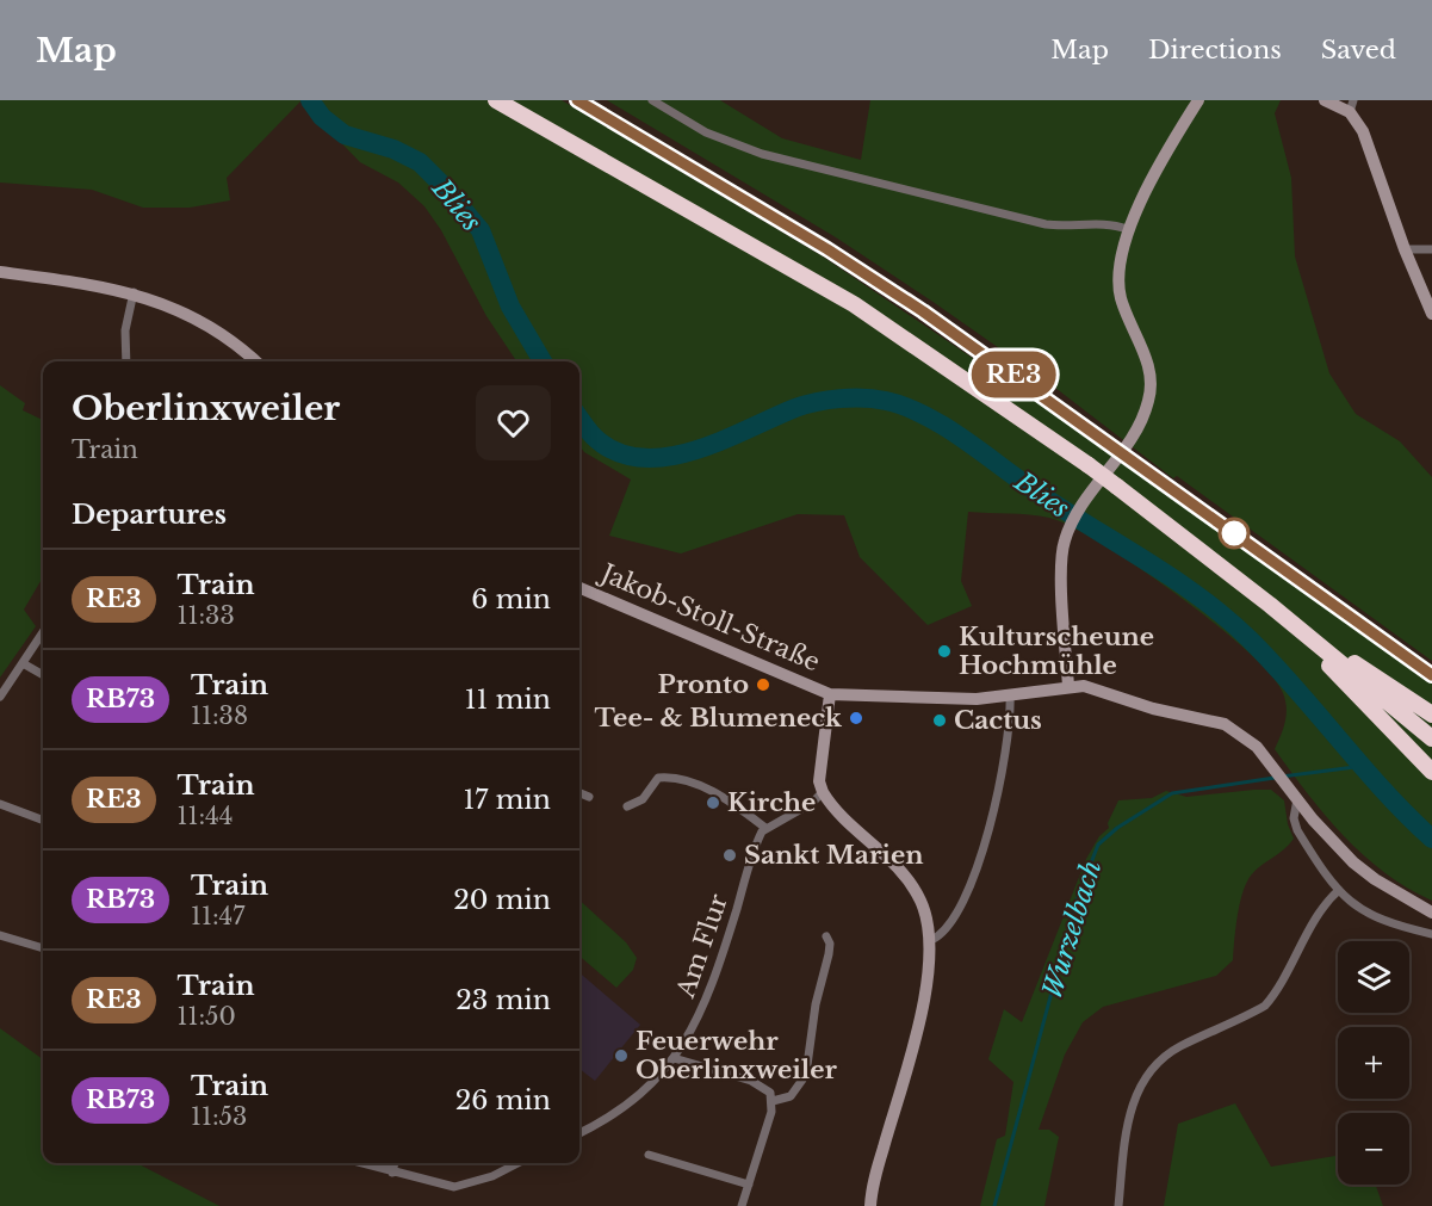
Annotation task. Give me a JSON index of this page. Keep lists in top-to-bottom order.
{
  "streets": {
    "main road": ["Jakob-Stoll-Straße"],
    "street": ["Am Flur"]
  },
  "water": ["Blies", "Wurzelbach"],
  "places": [
    "Kulturscheune Hochmühle",
    "Pronto",
    "Tee- & Blumeneck",
    "Cactus",
    "Kirche",
    "Sankt Marien",
    "Feuerwehr Oberlinxweiler"
  ],
  "page": {
    "header": "Map",
    "nav": ["Map", "Directions", "Saved"],
    "on_map": "RE3",
    "heading": [
      ["Oberlinxweiler", "Train"],
      "Departures"
    ],
    "list": [
      {
        "mark": "RE3",
        "name": "Train",
        "note": "11:33",
        "value": "6 min"
      },
      {
        "mark": "RB73",
        "name": "Train",
        "note": "11:38",
        "value": "11 min"
      },
      {
        "mark": "RE3",
        "name": "Train",
        "note": "11:44",
        "value": "17 min"
      },
      {
        "mark": "RB73",
        "name": "Train",
        "note": "11:47",
        "value": "20 min"
      },
      {
        "mark": "RE3",
        "name": "Train",
        "note": "11:50",
        "value": "23 min"
      },
      {
        "mark": "RB73",
        "name": "Train",
        "note": "11:53",
        "value": "26 min"
      }
    ],
    "map_buttons": ["+", "−"]
  }
}
